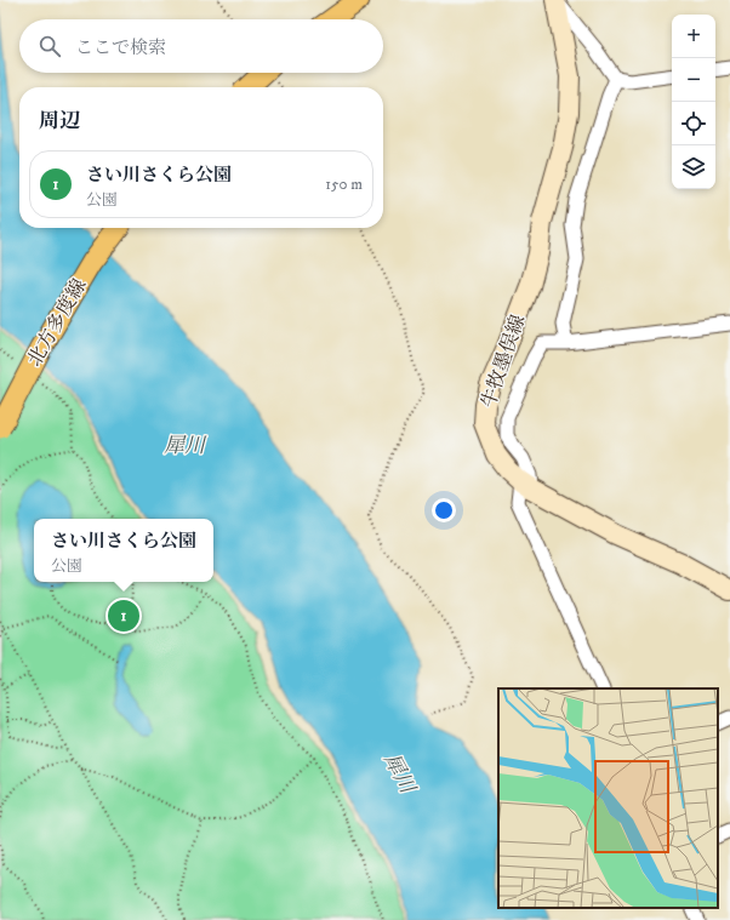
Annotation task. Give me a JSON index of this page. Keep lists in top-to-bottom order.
{
  "streets": {
    "main road": ["北方多度線", "牛牧墨俣線"]
  },
  "water": ["犀川"],
  "page": {
    "map_buttons": ["+", "−"],
    "search": "ここで検索",
    "heading": "周辺",
    "list": [
      {
        "mark": "1",
        "name": "さい川さくら公園",
        "note": "公園",
        "value": "150 m"
      }
    ],
    "popup": ["さい川さくら公園", "公園"],
    "pins": "1"
  }
}
